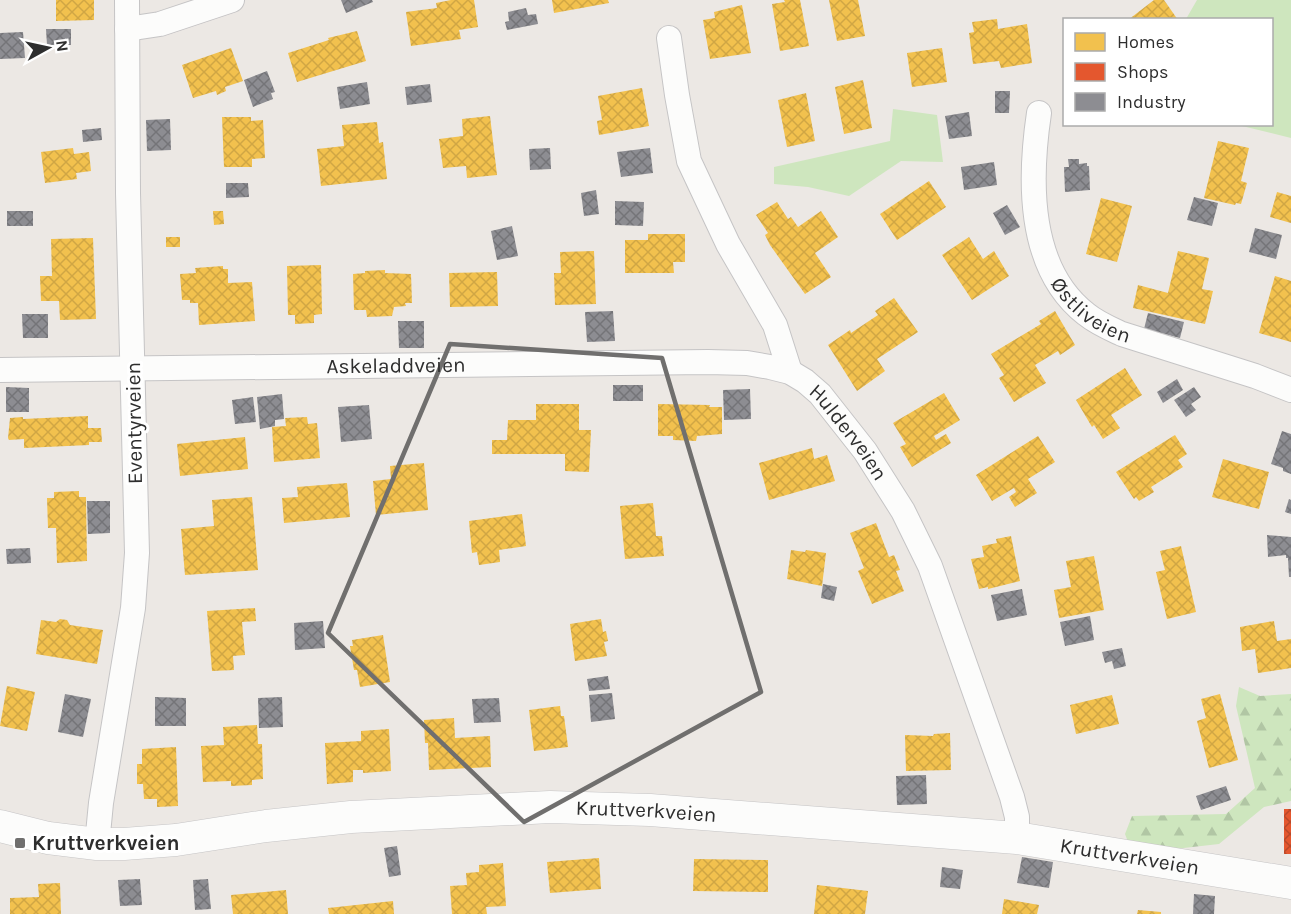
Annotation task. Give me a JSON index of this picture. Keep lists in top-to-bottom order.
{
  "streets": {
    "street": [
      "Østliveien",
      "Askeladdveien",
      "Eventyrveien",
      "Hulderveien",
      "Kruttverkveien"
    ]
  },
  "crossings": [
    ["Askeladdveien", "Eventyrveien"],
    ["Askeladdveien", "Hulderveien"],
    ["Eventyrveien", "Kruttverkveien"],
    ["Hulderveien", "Kruttverkveien"]
  ],
  "places": {
    "transit": ["Kruttverkveien"]
  },
  "legend": ["Homes", "Shops", "Industry"],
  "north": "right"
}
